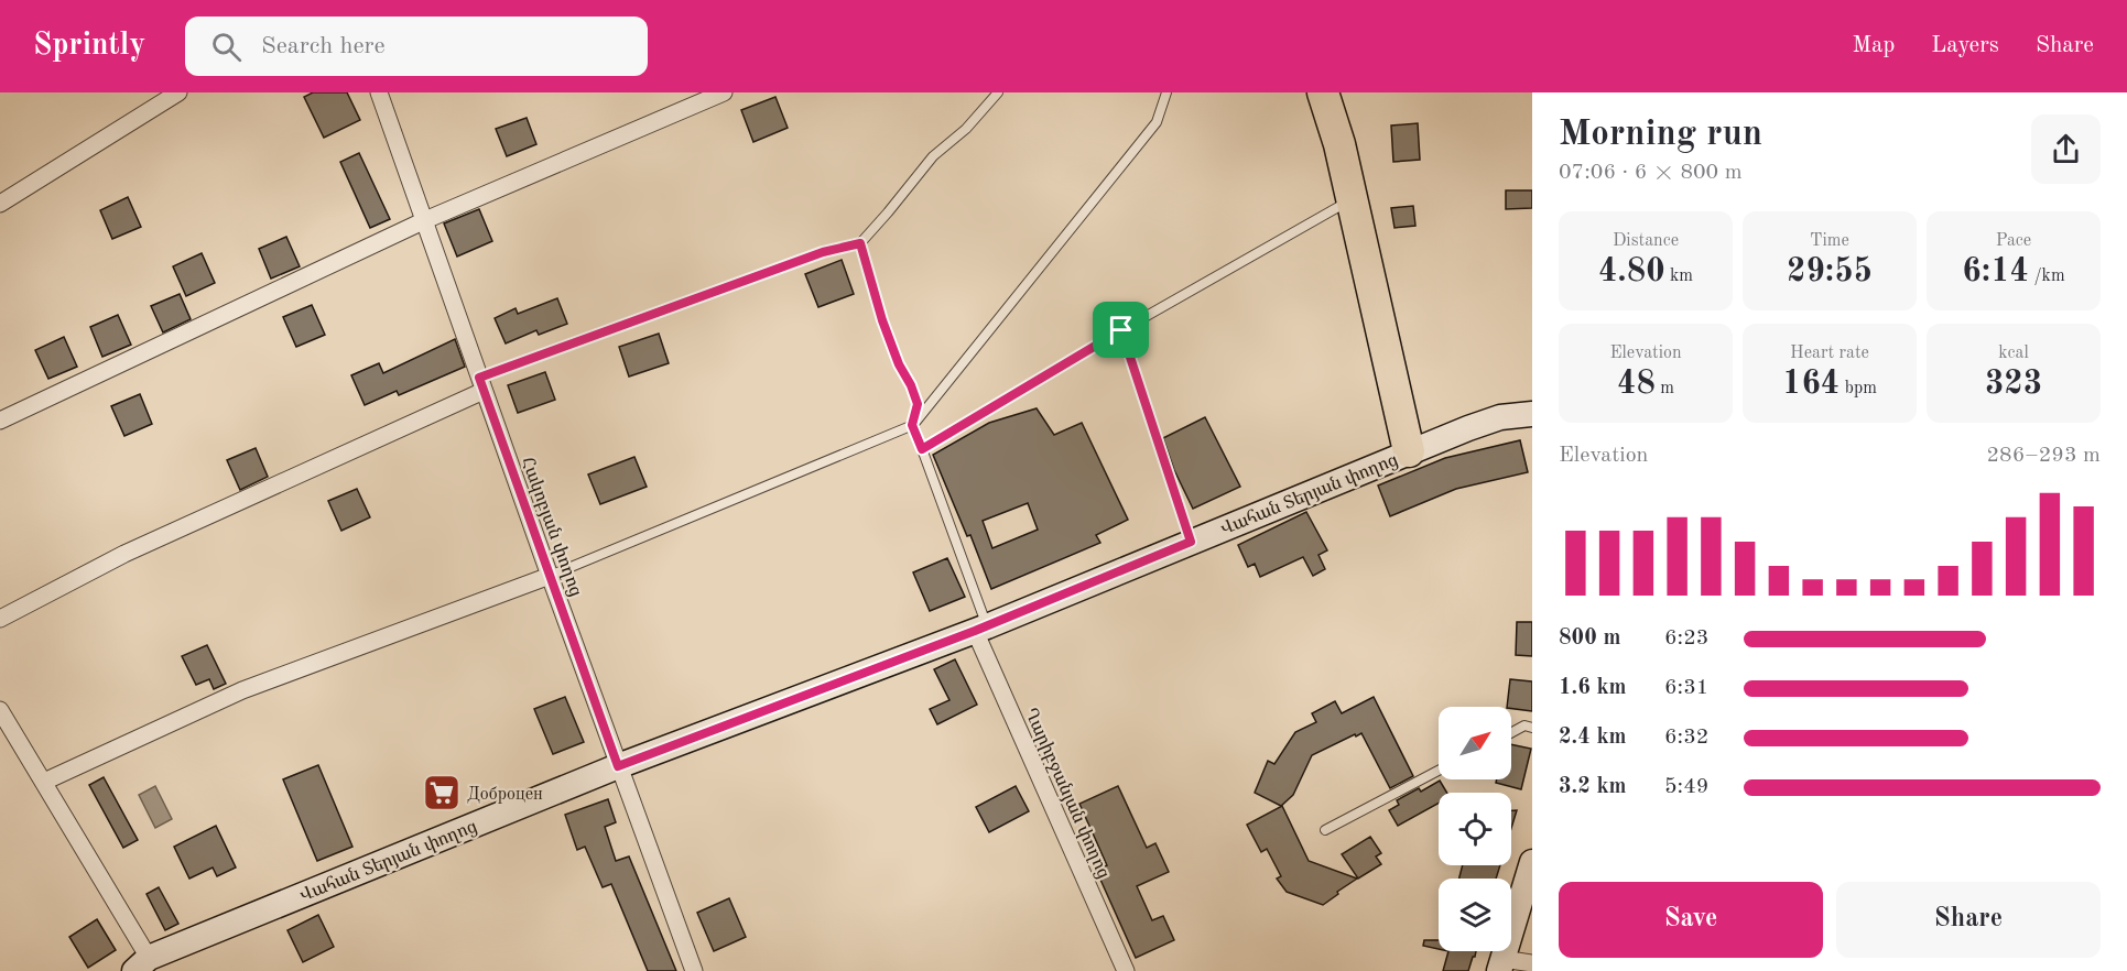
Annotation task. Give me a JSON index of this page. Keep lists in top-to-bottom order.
{
  "streets": {
    "street": ["Վահան Տերյան փողոց", "Հակոբյան փողոց", "Ղարիբջանյան փողոց"]
  },
  "crossings": [
    ["Վահան Տերյան փողոց", "Հակոբյան փողոց"],
    ["Վահան Տերյան փողոց", "Ղարիբջանյան փողոց"]
  ],
  "places": {
    "supermarket": ["Доброцен"]
  },
  "north": "top right",
  "page": {
    "header": "Sprintly",
    "search": "Search here",
    "nav": ["Map", "Layers", "Share"],
    "heading": ["Morning run", "07:06 · 6 × 800 m"],
    "stats": [
      ["Distance", "4.80 km"],
      ["Time", "29:55"],
      ["Pace", "6:14 /km"],
      ["Elevation", "48 m"],
      ["Heart rate", "164 bpm"],
      ["kcal", "323"]
    ],
    "chart": ["Elevation", "286–293 m"],
    "list": [
      {
        "name": "800 m",
        "note": "6:23"
      },
      {
        "name": "1.6 km",
        "note": "6:31"
      },
      {
        "name": "2.4 km",
        "note": "6:32"
      },
      {
        "name": "3.2 km",
        "note": "5:49"
      }
    ],
    "buttons": ["Save", "Share"]
  }
}
